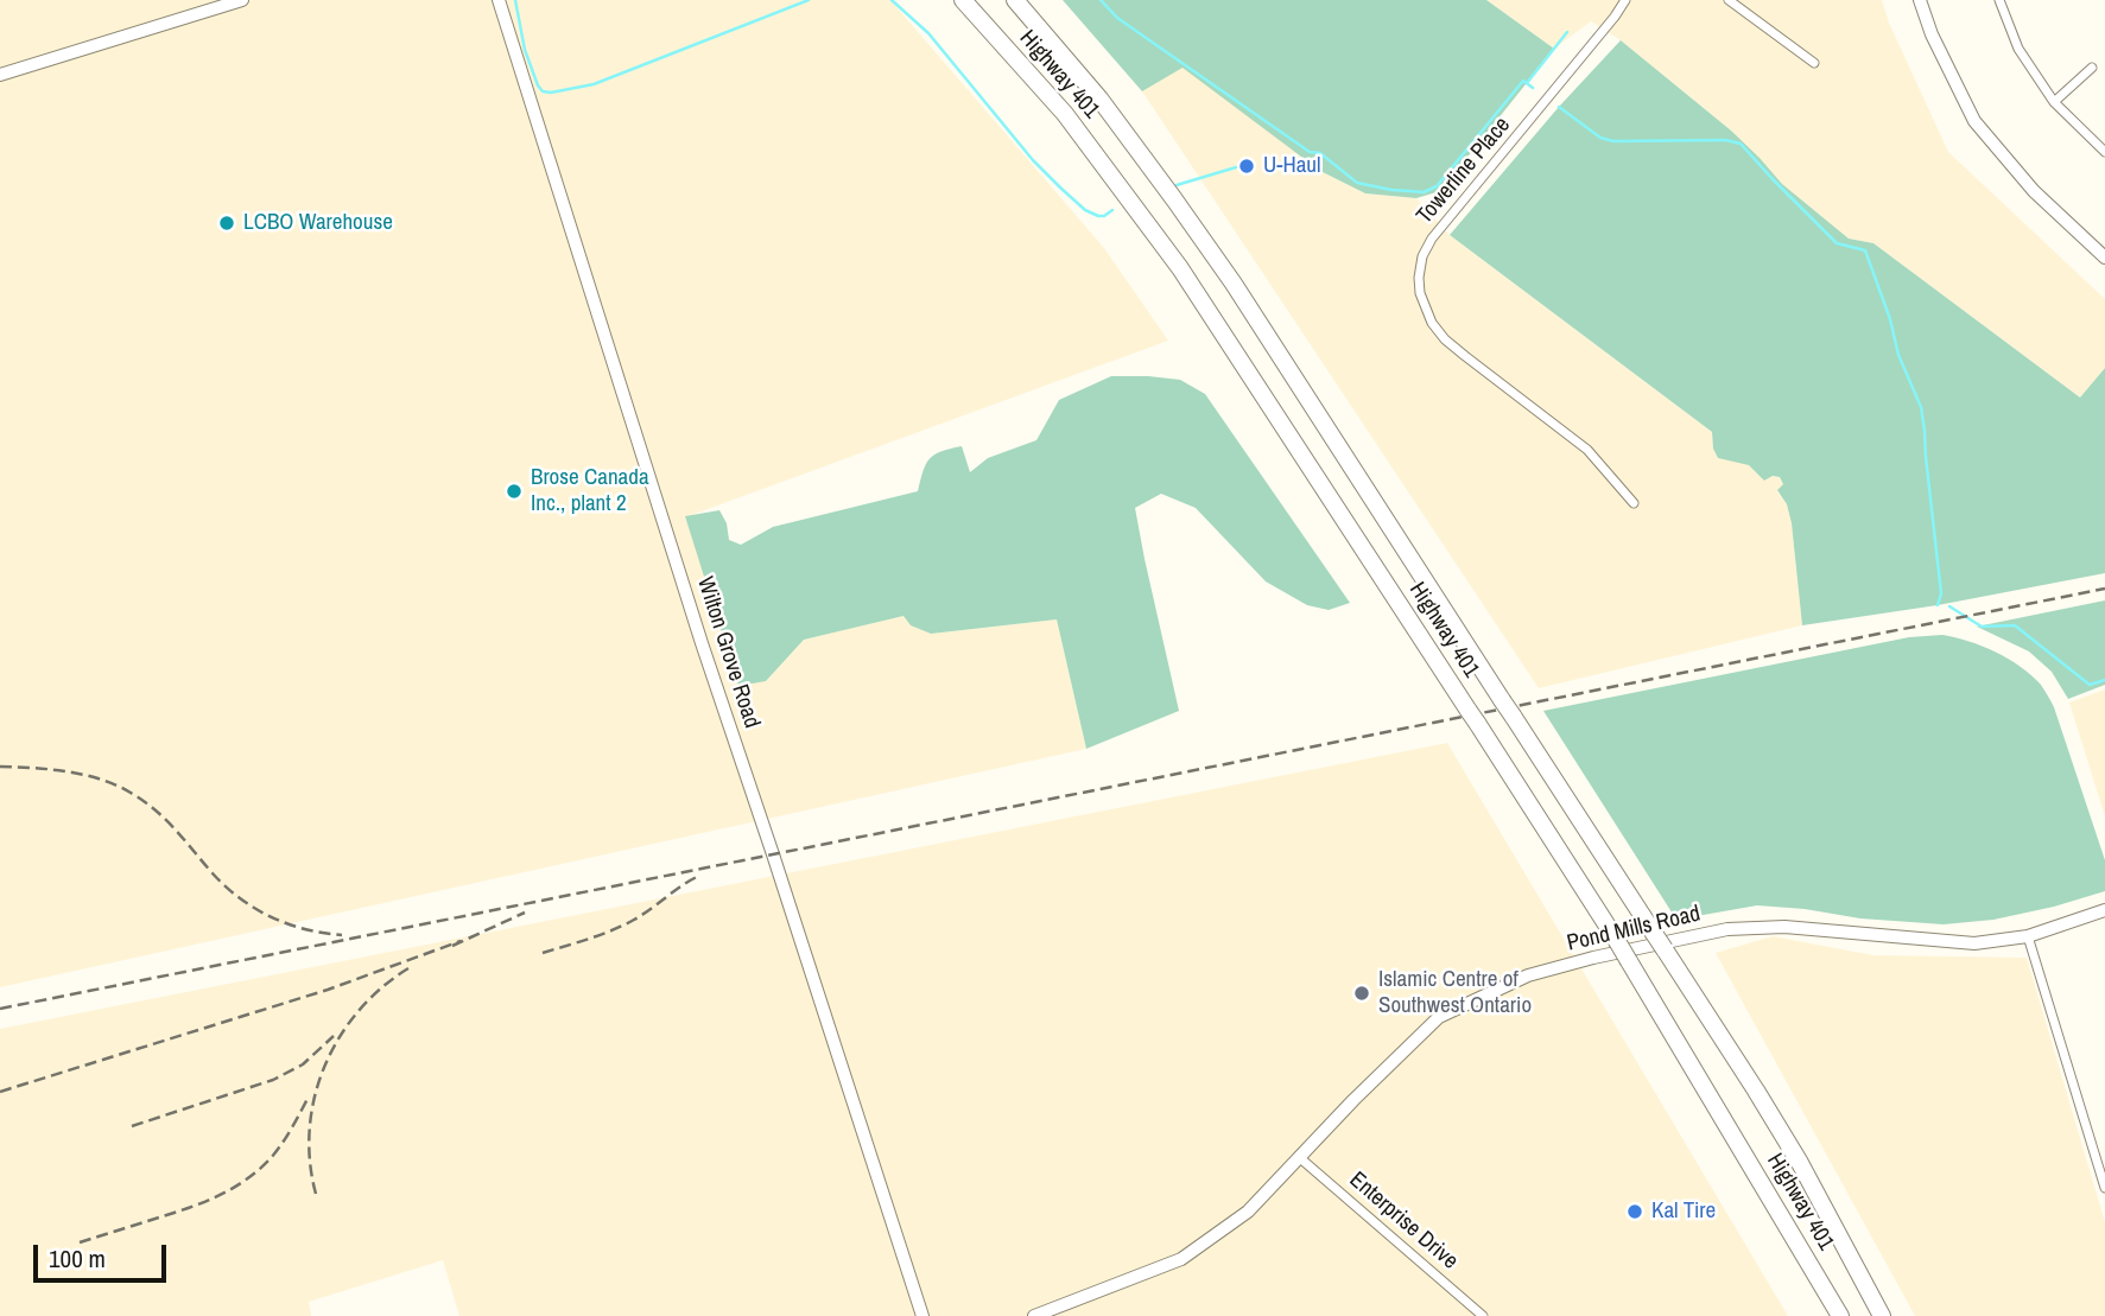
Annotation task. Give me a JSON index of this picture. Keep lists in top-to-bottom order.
{
  "streets": {
    "highway": ["Highway 401"],
    "main road": ["Wilton Grove Road", "Pond Mills Road"],
    "street": ["Towerline Place", "Enterprise Drive"]
  },
  "crossings": [
    ["Pond Mills Road", "Enterprise Drive"]
  ],
  "places": [
    "U-Haul",
    "LCBO Warehouse",
    "Brose Canada Inc., plant 2",
    "Islamic Centre of Southwest Ontario",
    "Kal Tire"
  ],
  "scale_bar": "100 m"
}
